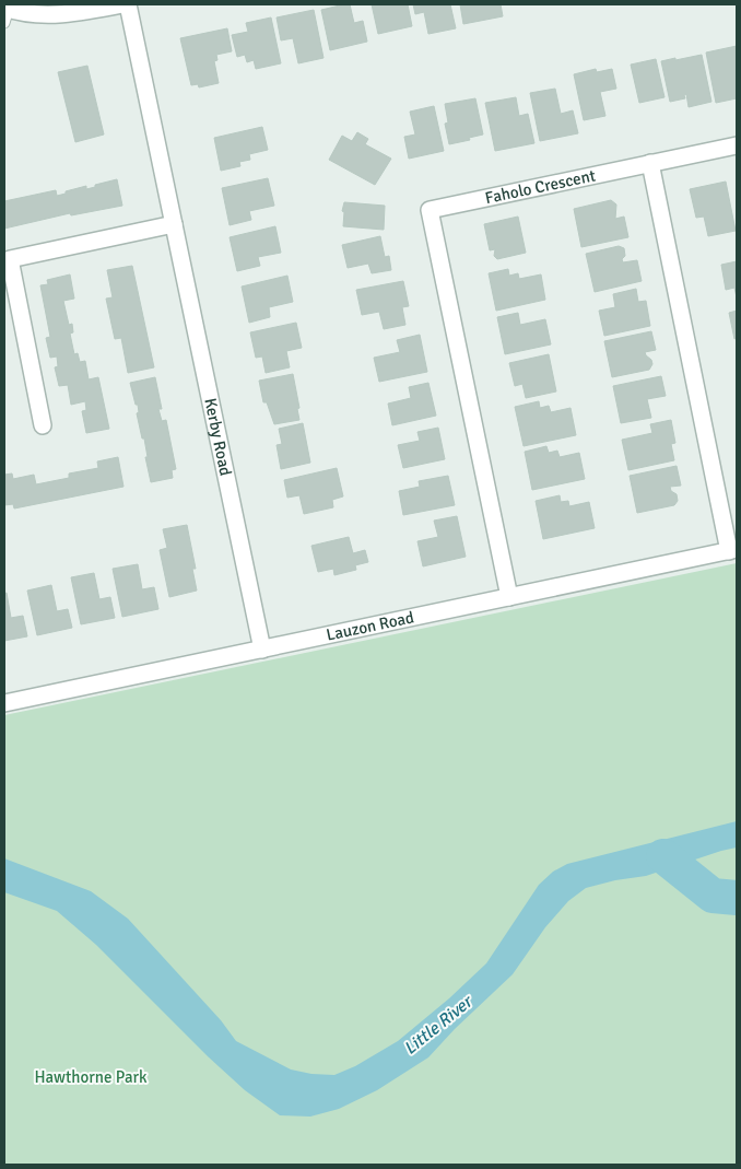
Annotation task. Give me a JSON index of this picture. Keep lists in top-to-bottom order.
{
  "streets": {
    "street": ["Faholo Crescent", "Kerby Road", "Lauzon Road"]
  },
  "crossings": [
    ["Faholo Crescent", "Lauzon Road"],
    ["Kerby Road", "Lauzon Road"]
  ],
  "water": ["Little River"],
  "parks": ["Hawthorne Park"]
}
